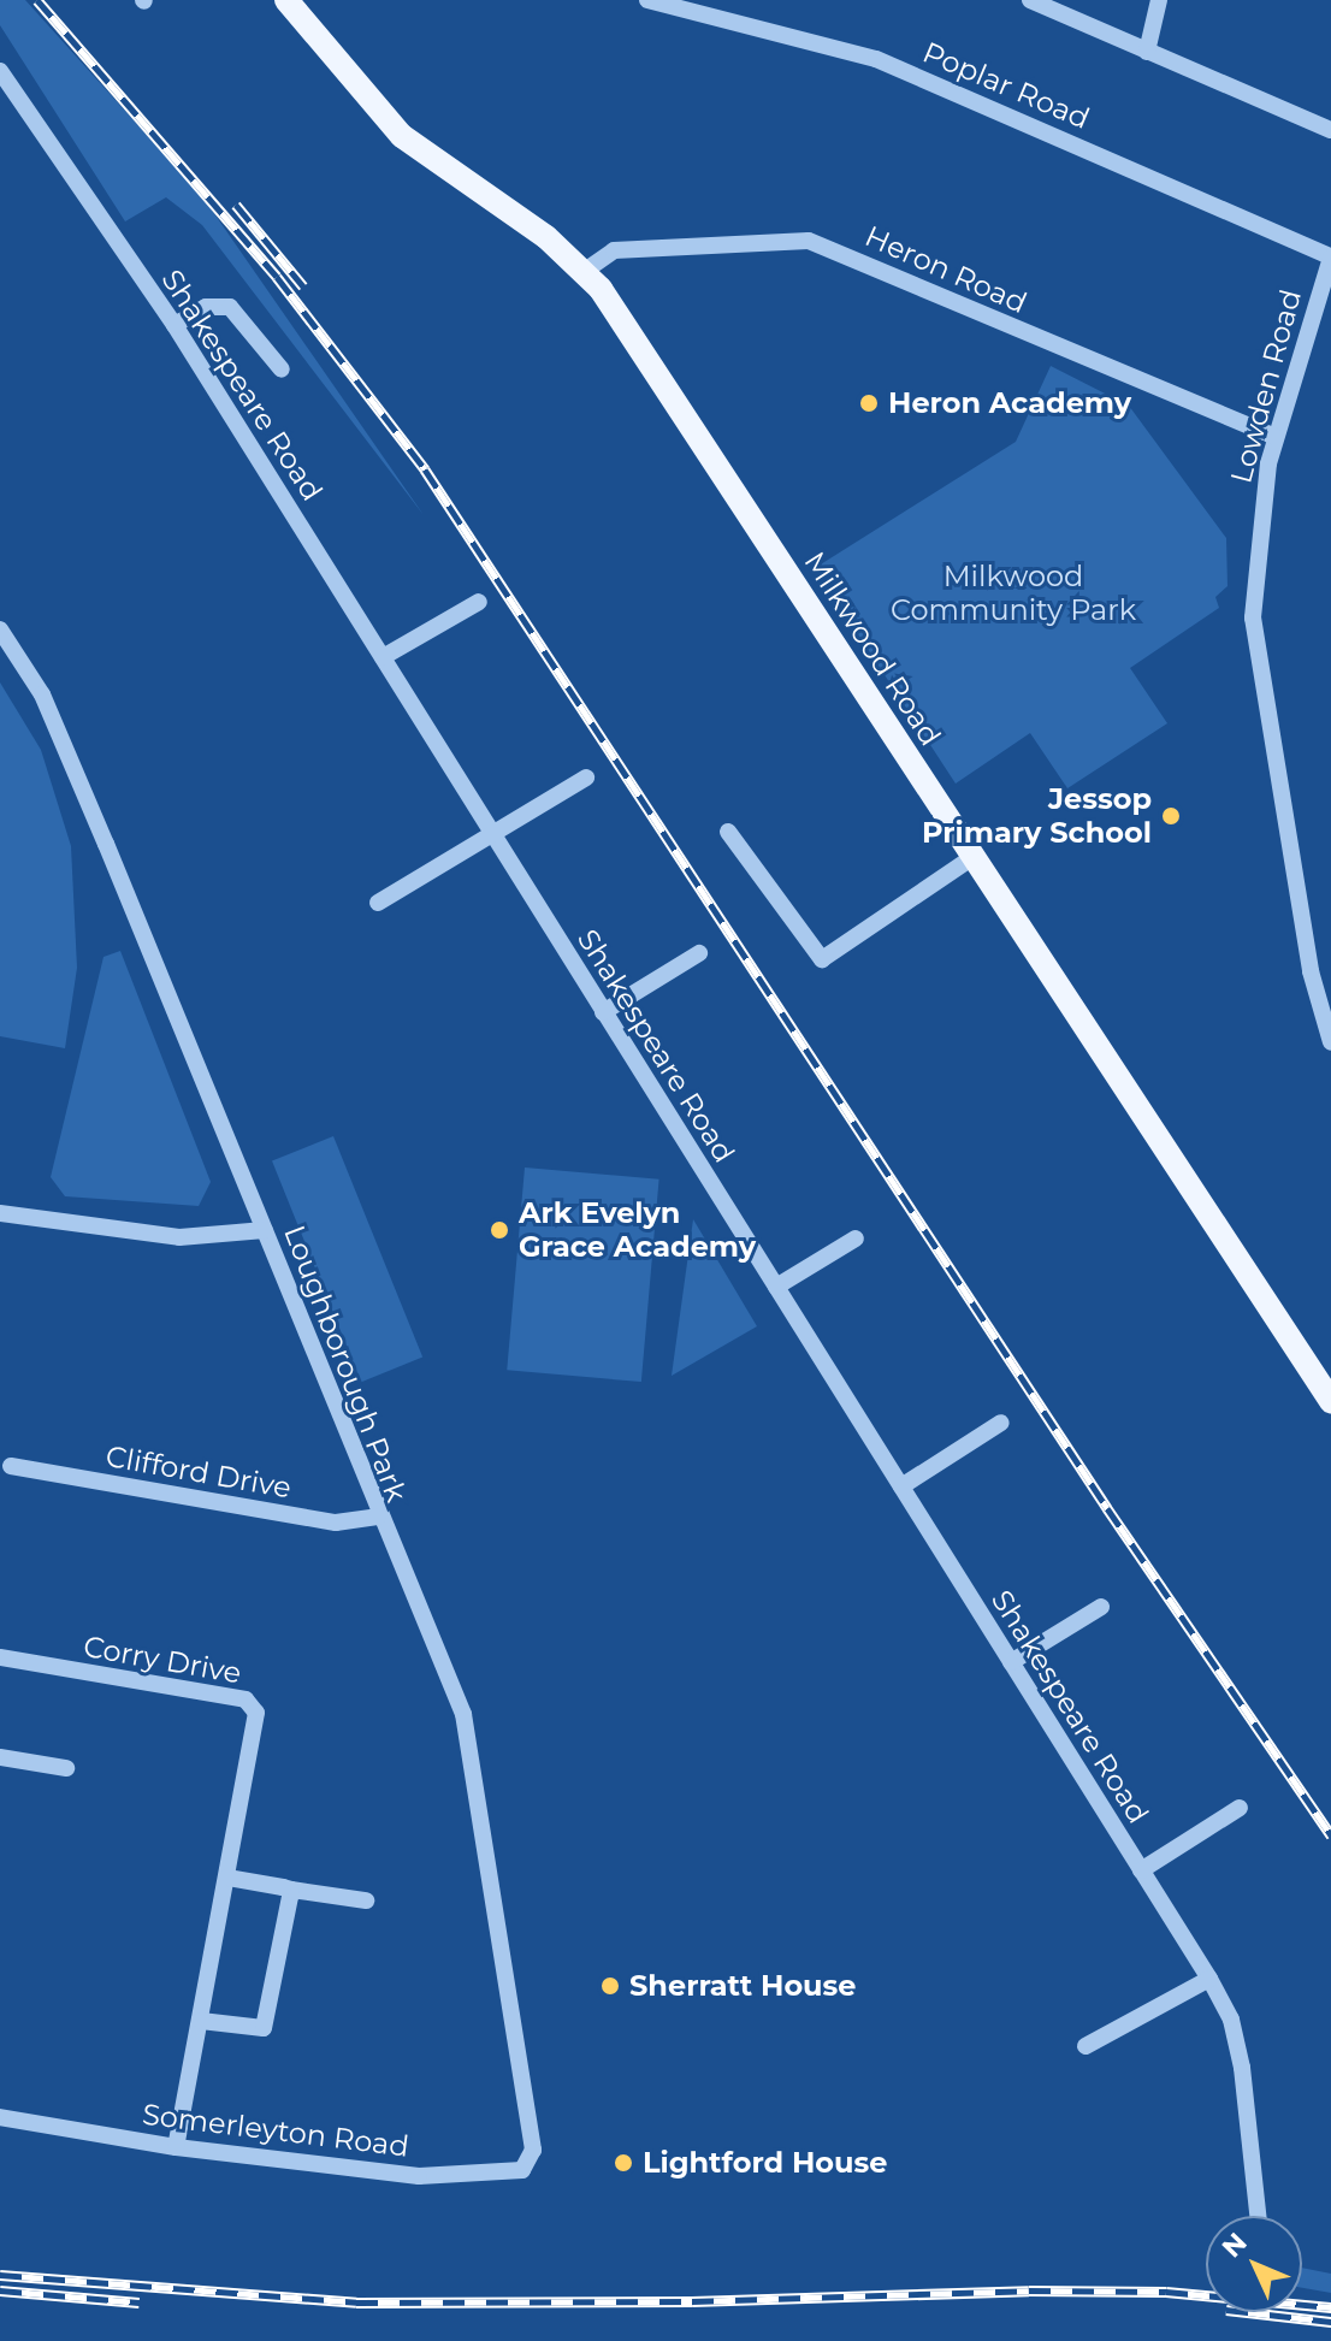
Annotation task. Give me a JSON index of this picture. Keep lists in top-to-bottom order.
{
  "streets": {
    "main road": ["Milkwood Road"],
    "street": [
      "Poplar Road",
      "Heron Road",
      "Shakespeare Road",
      "Lowden Road",
      "Loughborough Park",
      "Clifford Drive",
      "Corry Drive",
      "Somerleyton Road"
    ]
  },
  "crossings": [
    ["Poplar Road", "Lowden Road"],
    ["Heron Road", "Lowden Road"],
    ["Heron Road", "Milkwood Road"],
    ["Loughborough Park", "Clifford Drive"],
    ["Loughborough Park", "Somerleyton Road"],
    ["Corry Drive", "Somerleyton Road"]
  ],
  "parks": ["Milkwood Community Park"],
  "places": [
    "Heron Academy",
    "Jessop Primary School",
    "Ark Evelyn Grace Academy",
    "Sherratt House",
    "Lightford House"
  ],
  "north": "top left"
}
